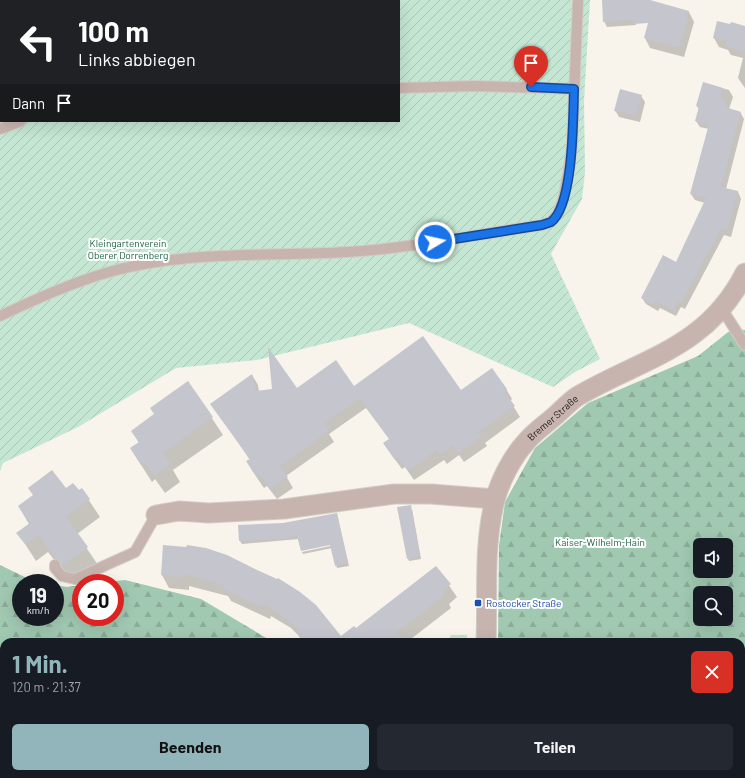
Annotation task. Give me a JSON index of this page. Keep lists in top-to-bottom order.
{
  "streets": {
    "street": ["Bremer Straße"]
  },
  "parks": ["Kleingartenverein Oberer Dorrenberg", "Kaiser-Wilhelm-Hain"],
  "places": {
    "transit": ["Rostocker Straße"]
  },
  "page": {
    "turn": ["100 m", "Links abbiegen"],
    "then": "Dann",
    "speed": "19 km/h",
    "limit": "20",
    "heading": ["1 Min.", "120 m · 21:37"],
    "buttons": ["Beenden", "Teilen"]
  }
}
